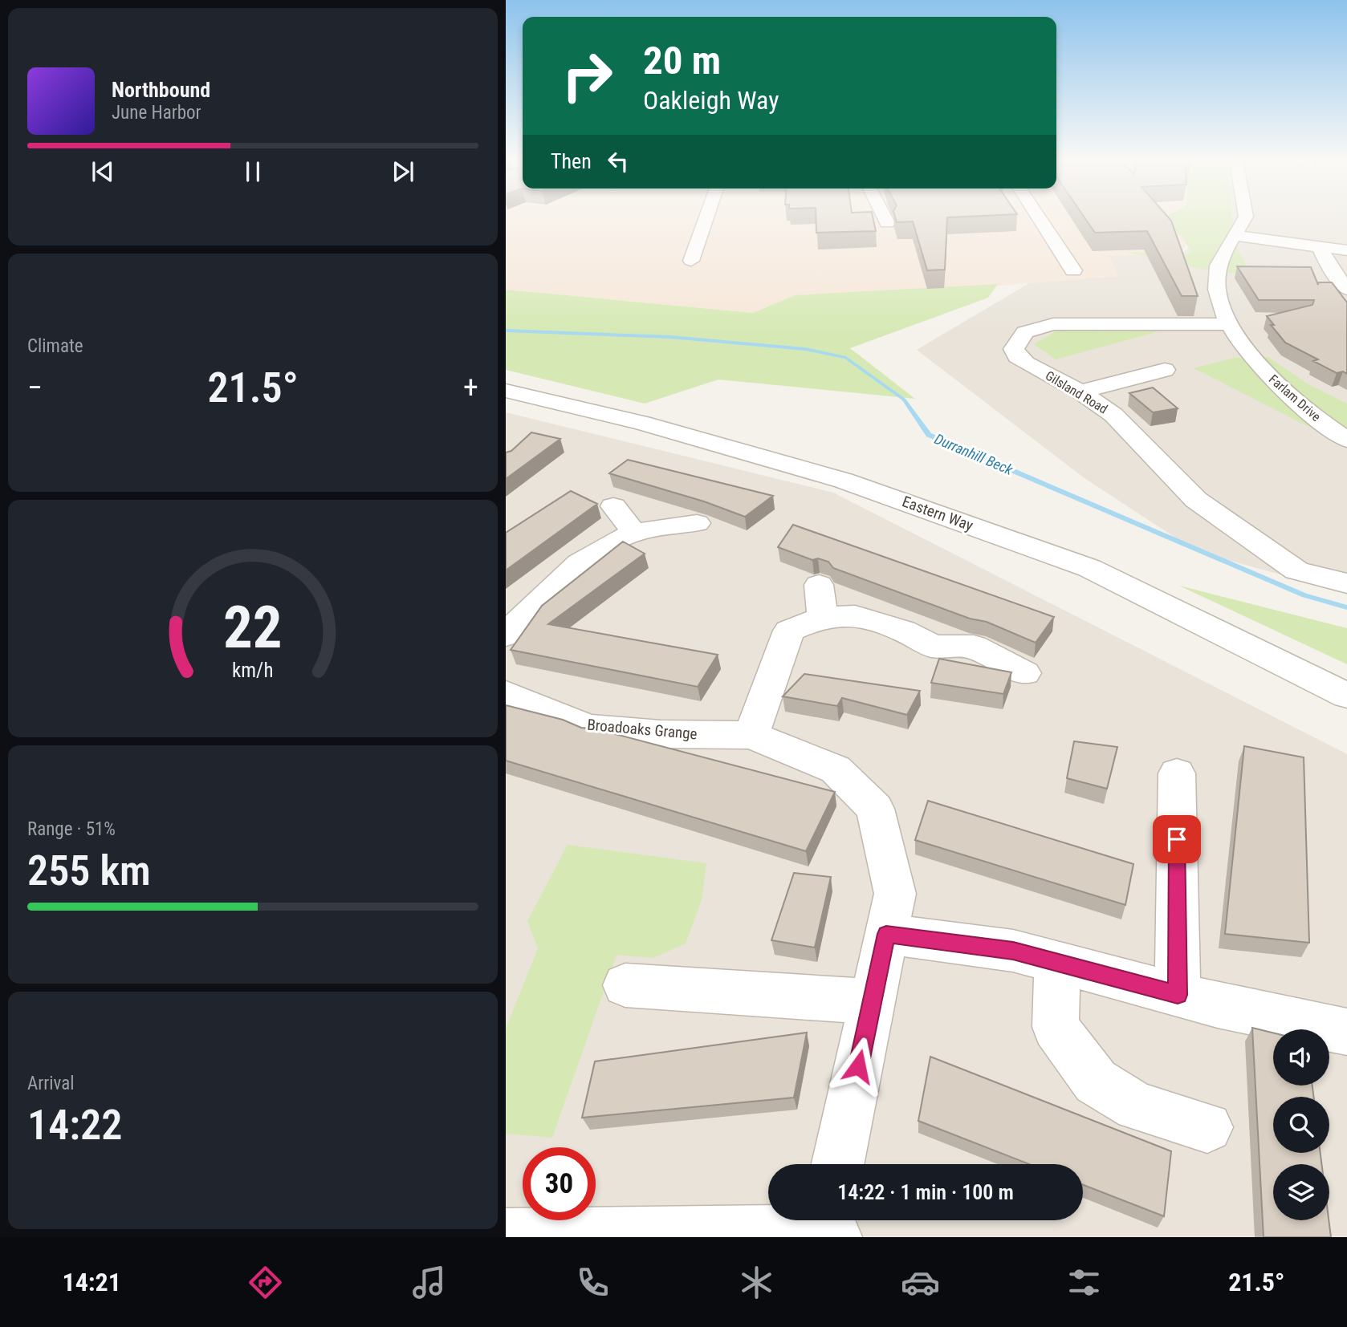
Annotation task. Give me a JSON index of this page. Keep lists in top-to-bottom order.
{
  "streets": {
    "street": [
      "Gilsland Road",
      "Farlam Drive",
      "Eastern Way",
      "Broadoaks Grange"
    ]
  },
  "crossings": [
    ["Gilsland Road", "Farlam Drive"]
  ],
  "water": ["Durranhill Beck"],
  "page": {
    "turn": ["20 m", "Oakleigh Way"],
    "song": ["Northbound", "June Harbor"],
    "then": "Then",
    "tile": [
      "Climate",
      ["Range · 51%", "255 km"],
      ["Arrival", "14:22"]
    ],
    "heat": ["−", "21.5°", "+"],
    "limit": "30",
    "trip": "14:22 · 1 min · 100 m",
    "tabs": ["14:21", "21.5°"],
    "gauge": ["22", "km/h"]
  }
}
